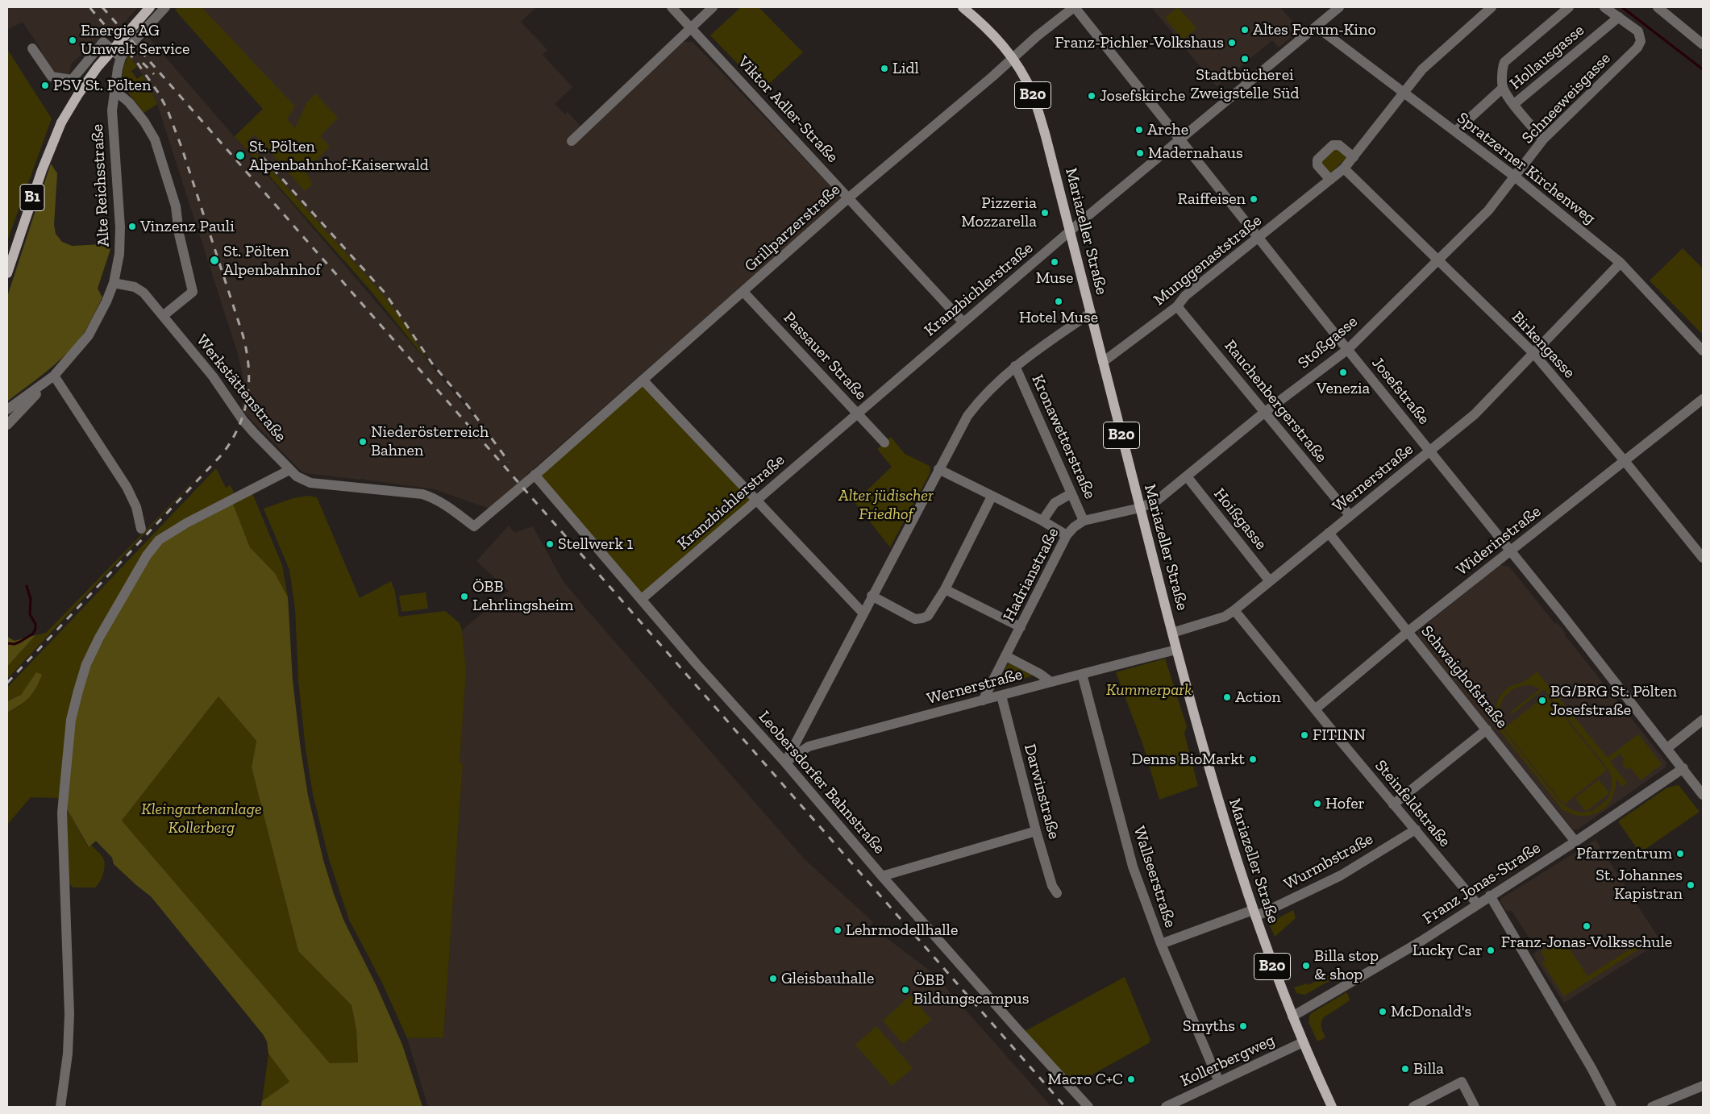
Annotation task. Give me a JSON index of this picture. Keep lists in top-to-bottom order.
{
  "streets": {
    "main road": ["B20", "B1", "Mariazeller Straße"],
    "street": [
      "Hollausgasse",
      "Schneeweisgasse",
      "Viktor Adler-Straße",
      "Spratzerner Kirchenweg",
      "Alte Reichsstraße",
      "Grillparzerstraße",
      "Munggenaststraße",
      "Kranzbichlerstraße",
      "Stoßgasse",
      "Birkengasse",
      "Passauer Straße",
      "Werkstättenstraße",
      "Josefstraße",
      "Rauchenbergerstraße",
      "Kronawetterstraße",
      "Wernerstraße",
      "Hoißgasse",
      "Widerinstraße",
      "Hadrianstraße",
      "Schwaighofstraße",
      "Leobersdorfer Bahnstraße",
      "Darwinstraße",
      "Steinfeldstraße",
      "Wurmbstraße",
      "Wallseerstraße",
      "Franz Jonas-Straße",
      "Kollerbergweg"
    ]
  },
  "crossings": [
    ["Hollausgasse", "Schneeweisgasse"],
    ["Schneeweisgasse", "Spratzerner Kirchenweg"],
    ["Schneeweisgasse", "Stoßgasse"],
    ["Viktor Adler-Straße", "Grillparzerstraße"],
    ["Viktor Adler-Straße", "Kranzbichlerstraße"],
    ["Spratzerner Kirchenweg", "Munggenaststraße"],
    ["Spratzerner Kirchenweg", "Kranzbichlerstraße"],
    ["Spratzerner Kirchenweg", "Stoßgasse"],
    ["Spratzerner Kirchenweg", "Wernerstraße"],
    ["Alte Reichsstraße", "Werkstättenstraße"],
    ["Grillparzerstraße", "Mariazeller Straße"],
    ["Grillparzerstraße", "Passauer Straße"],
    ["Grillparzerstraße", "Werkstättenstraße"],
    ["Grillparzerstraße", "Josefstraße"],
    ["Grillparzerstraße", "Leobersdorfer Bahnstraße"],
    ["Mariazeller Straße", "Munggenaststraße"],
    ["Mariazeller Straße", "Kranzbichlerstraße"],
    ["Mariazeller Straße", "Stoßgasse"],
    ["Mariazeller Straße", "Wernerstraße"],
    ["Mariazeller Straße", "Hadrianstraße"],
    ["Mariazeller Straße", "Wurmbstraße"],
    ["Mariazeller Straße", "Franz Jonas-Straße"],
    ["Mariazeller Straße", "Kollerbergweg"],
    ["Munggenaststraße", "Birkengasse"],
    ["Munggenaststraße", "Josefstraße"],
    ["Munggenaststraße", "Rauchenbergerstraße"],
    ["Kranzbichlerstraße", "Passauer Straße"],
    ["Kranzbichlerstraße", "Josefstraße"],
    ["Kranzbichlerstraße", "Leobersdorfer Bahnstraße"],
    ["Stoßgasse", "Birkengasse"],
    ["Stoßgasse", "Josefstraße"],
    ["Stoßgasse", "Rauchenbergerstraße"],
    ["Stoßgasse", "Hoißgasse"],
    ["Stoßgasse", "Hadrianstraße"],
    ["Birkengasse", "Wernerstraße"],
    ["Birkengasse", "Widerinstraße"],
    ["Werkstättenstraße", "Leobersdorfer Bahnstraße"],
    ["Josefstraße", "Wernerstraße"],
    ["Josefstraße", "Widerinstraße"],
    ["Josefstraße", "Franz Jonas-Straße"],
    ["Rauchenbergerstraße", "Wernerstraße"],
    ["Kronawetterstraße", "Hadrianstraße"],
    ["Wernerstraße", "Hoißgasse"],
    ["Wernerstraße", "Hadrianstraße"],
    ["Wernerstraße", "Schwaighofstraße"],
    ["Wernerstraße", "Leobersdorfer Bahnstraße"],
    ["Wernerstraße", "Darwinstraße"],
    ["Wernerstraße", "Steinfeldstraße"],
    ["Wernerstraße", "Wallseerstraße"],
    ["Widerinstraße", "Schwaighofstraße"],
    ["Widerinstraße", "Steinfeldstraße"],
    ["Schwaighofstraße", "Franz Jonas-Straße"],
    ["Steinfeldstraße", "Wurmbstraße"],
    ["Steinfeldstraße", "Franz Jonas-Straße"],
    ["Wurmbstraße", "Wallseerstraße"],
    ["Wallseerstraße", "Kollerbergweg"]
  ],
  "parks": ["Alter jüdischer Friedhof", "Kummerpark", "Kleingartenanlage Kollerberg"],
  "places": [
    "Altes Forum-Kino",
    "Energie AG Umwelt Service",
    "Franz-Pichler-Volkshaus",
    "Stadtbücherei Zweigstelle Süd",
    "Lidl",
    "PSV St. Pölten",
    "Josefskirche",
    "Arche",
    "Madernahaus",
    "St. Pölten Alpenbahnhof-Kaiserwald",
    "Raiffeisen",
    "Pizzeria Mozzarella",
    "Vinzenz Pauli",
    "St. Pölten Alpenbahnhof",
    "Muse",
    "Hotel Muse",
    "Venezia",
    "Niederösterreich Bahnen",
    "Stellwerk 1",
    "ÖBB Lehrlingsheim",
    "Action",
    "BG/BRG St. Pölten Josefstraße",
    "FITINN",
    "Denns BioMarkt",
    "Hofer",
    "Pfarrzentrum",
    "St. Johannes Kapistran",
    "Franz-Jonas-Volksschule",
    "Lehrmodellhalle",
    "Lucky Car",
    "Billa stop & shop",
    "Gleisbauhalle",
    "ÖBB Bildungscampus",
    "McDonald's",
    "Smyths",
    "Billa",
    "Macro C+C"
  ]
}
